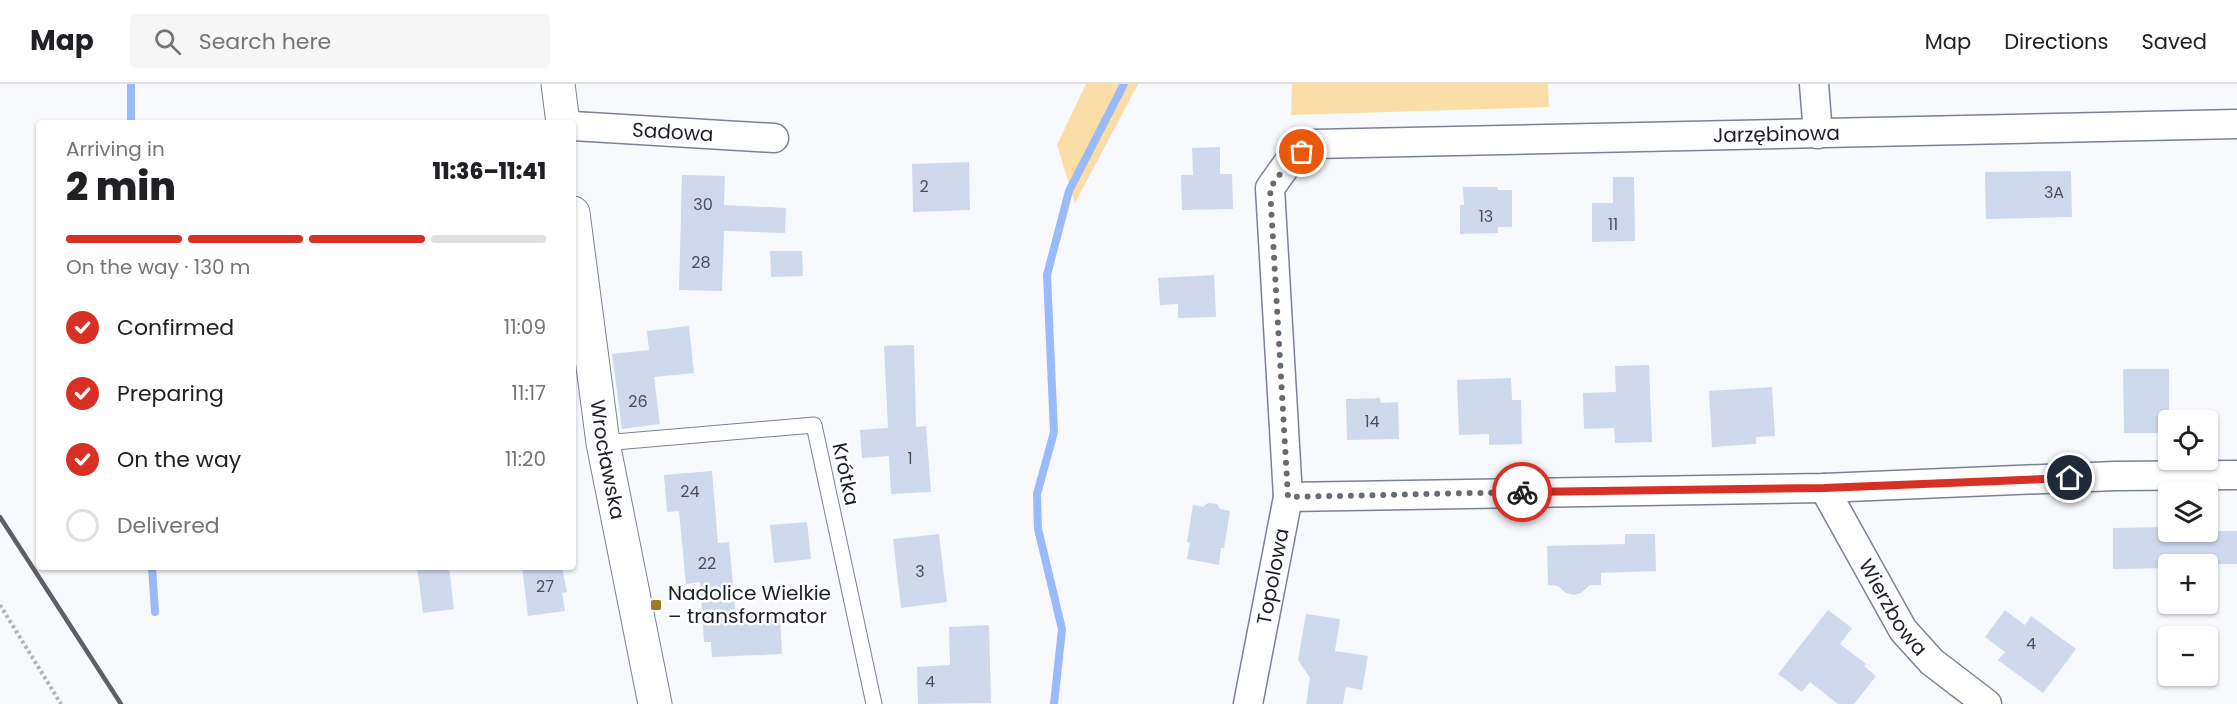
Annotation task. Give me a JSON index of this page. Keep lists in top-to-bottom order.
{
  "streets": {
    "street": [
      "Sadowa",
      "Jarzębinowa",
      "Wrocławska",
      "Topolowa",
      "Wierzbowa"
    ],
    "lane": ["Krótka"]
  },
  "crossings": [
    ["Jarzębinowa", "Topolowa"],
    ["Wrocławska", "Krótka"]
  ],
  "places": {
    "transit": ["Nadolice Wielkie – transformator"]
  },
  "house_numbers": [
    "2",
    "3A",
    "30",
    "13",
    "11",
    "28",
    "26",
    "14",
    "1",
    "24",
    "22",
    "3",
    "27",
    "4",
    "4"
  ],
  "page": {
    "header": "Map",
    "search": "Search here",
    "nav": ["Map", "Directions", "Saved"],
    "heading": ["2 min", "Arriving in", "11:36–11:41"],
    "bar": "On the way · 130 m",
    "list": [
      ["Confirmed", "11:09"],
      ["Preparing", "11:17"],
      ["On the way", "11:20"],
      "Delivered"
    ],
    "map_buttons": ["+", "−"]
  }
}
